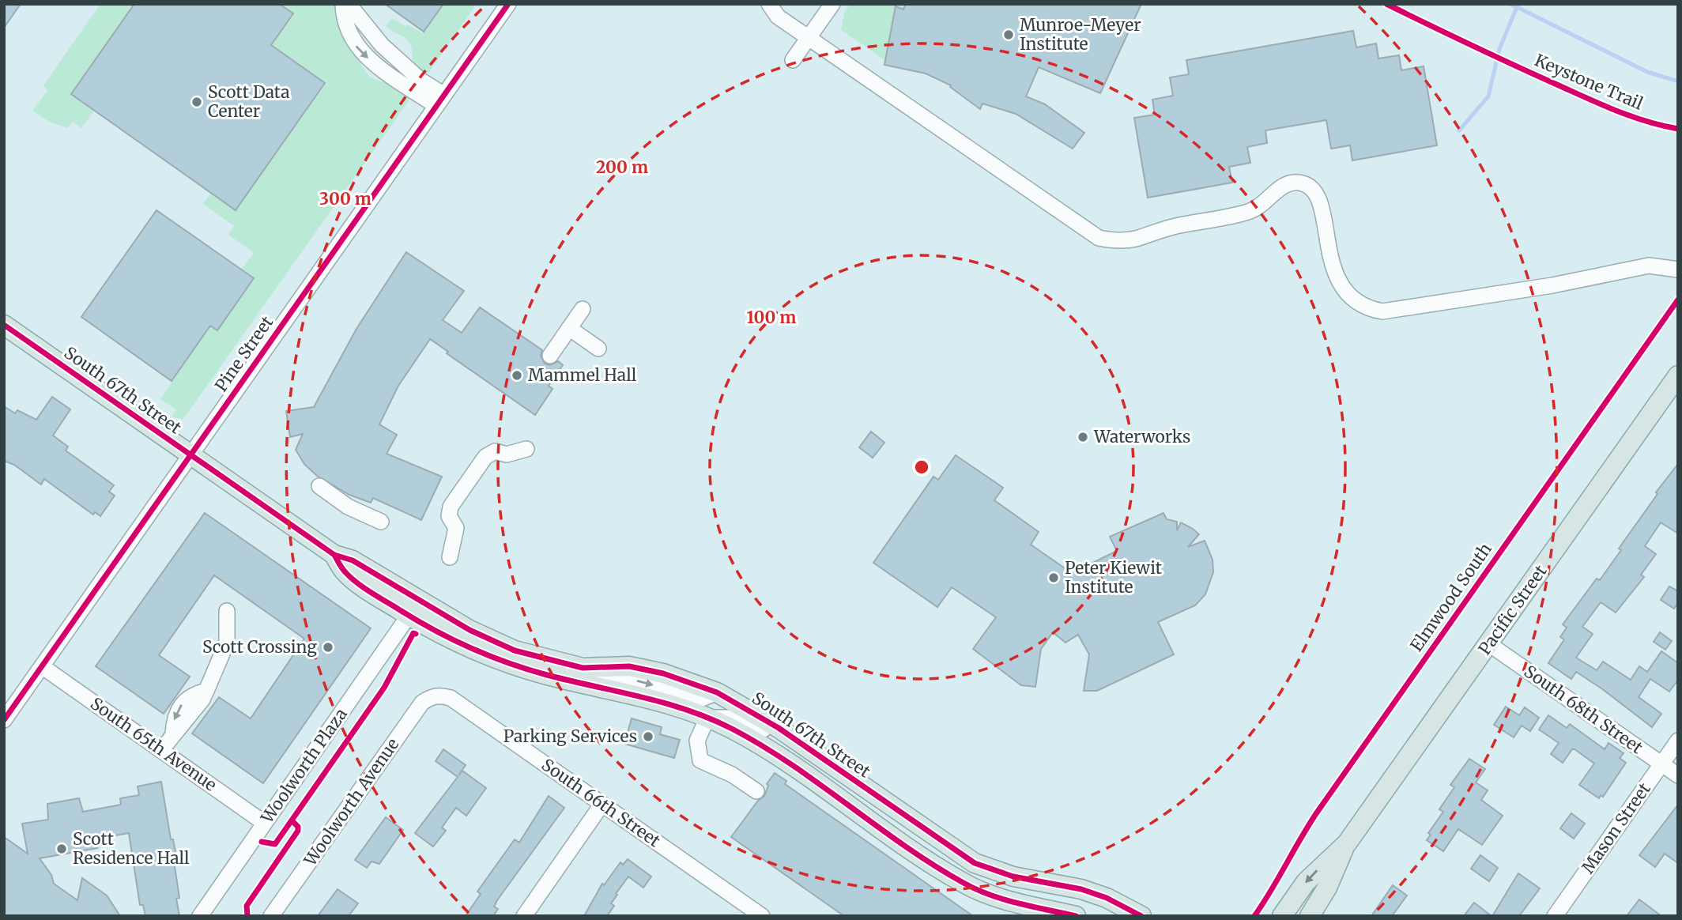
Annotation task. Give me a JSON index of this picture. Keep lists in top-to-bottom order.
{
  "streets": {
    "main road": ["South 67th Street", "Pacific Street"],
    "street": [
      "Pine Street",
      "South 68th Street",
      "South 65th Avenue",
      "Woolworth Plaza",
      "Woolworth Avenue",
      "South 66th Street",
      "Mason Street"
    ],
    "cycle path": ["Keystone Trail", "Elmwood South"]
  },
  "crossings": [
    ["Pine Street", "South 67th Street"],
    ["Pine Street", "South 65th Avenue"],
    ["South 67th Street", "Woolworth Plaza"],
    ["Pacific Street", "South 68th Street"],
    ["South 68th Street", "Mason Street"],
    ["South 65th Avenue", "Woolworth Plaza"],
    ["Woolworth Avenue", "South 66th Street"]
  ],
  "places": [
    "Munroe-Meyer Institute",
    "Scott Data Center",
    "Mammel Hall",
    "Waterworks",
    "Peter Kiewit Institute",
    "Scott Crossing",
    "Parking Services",
    "Scott Residence Hall"
  ],
  "rings": ["200 m", "300 m", "100 m"]
}
